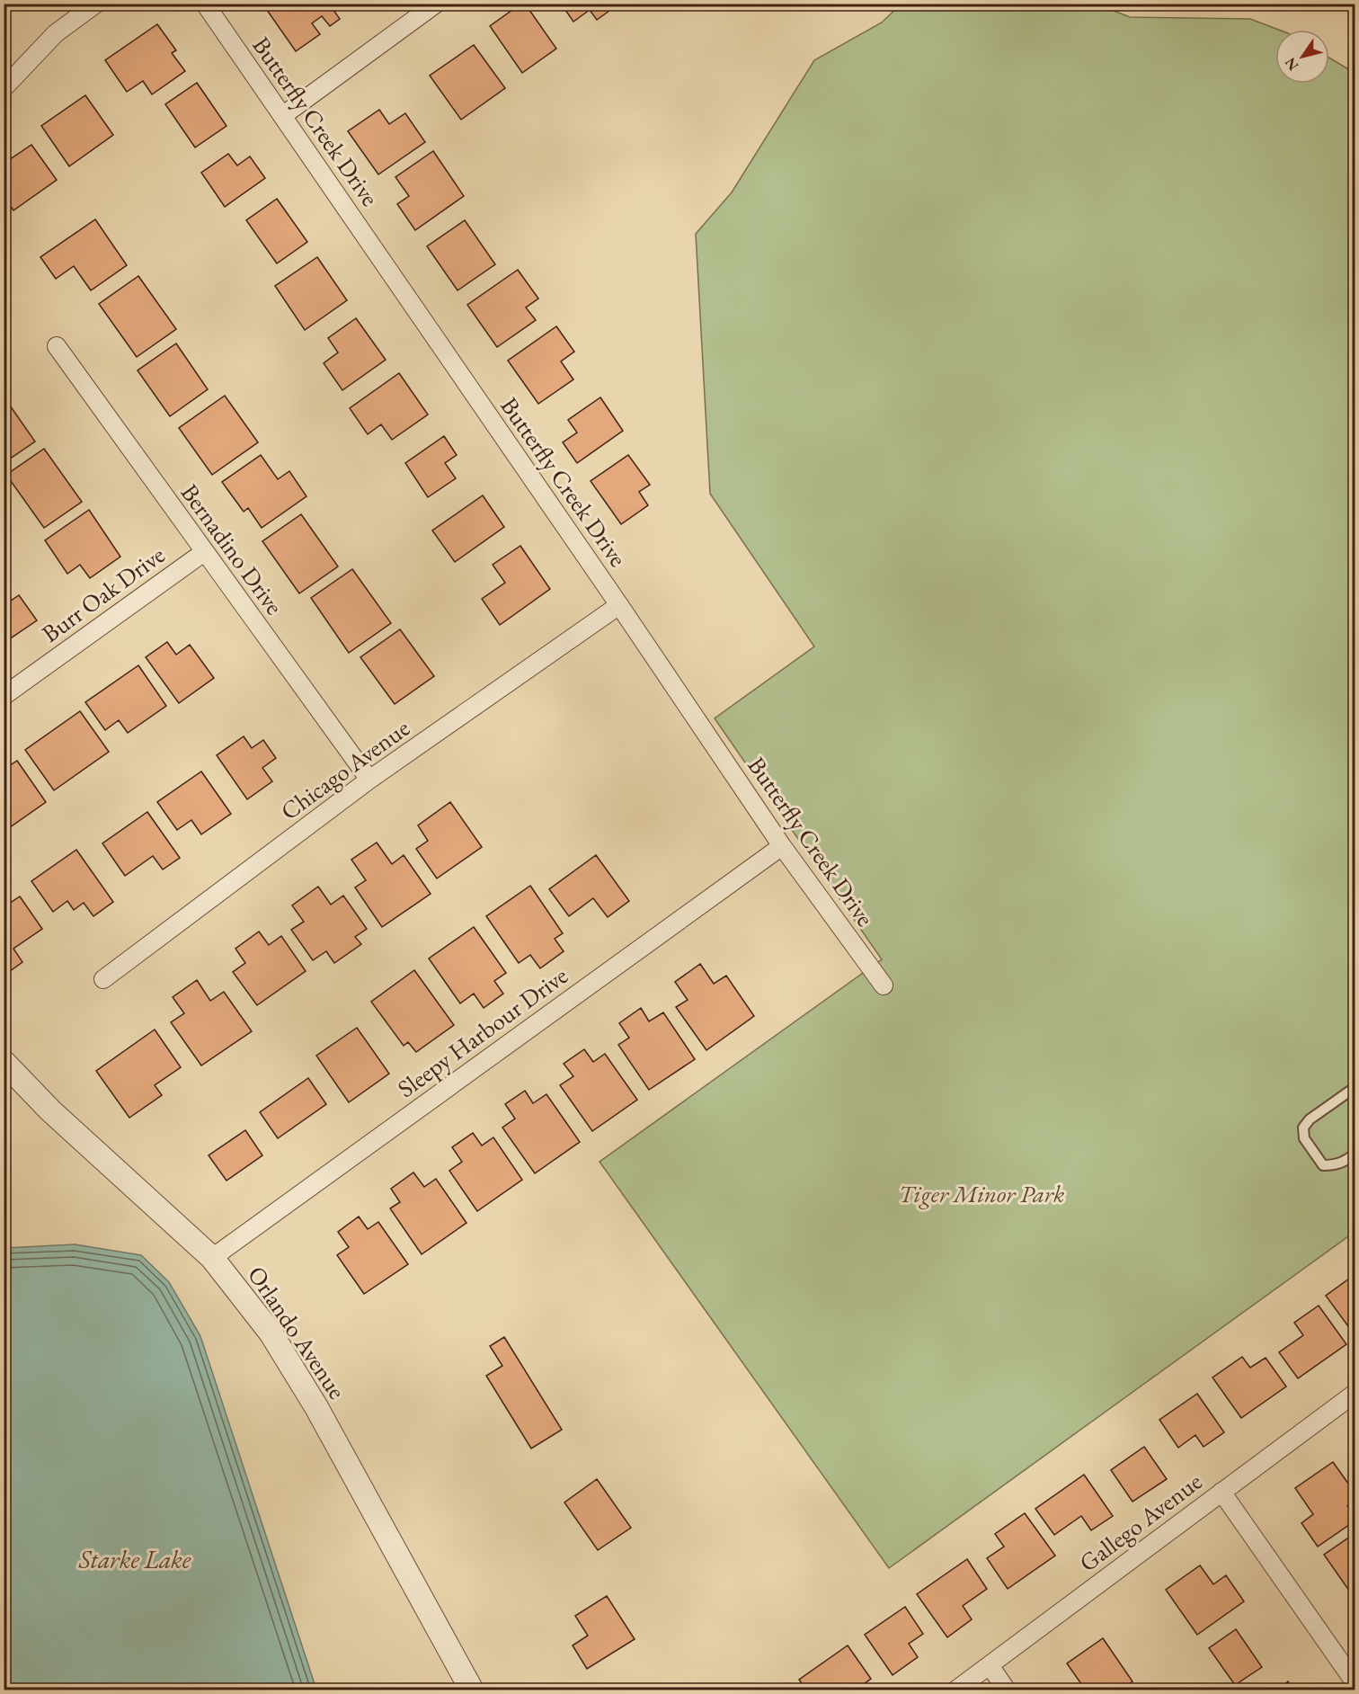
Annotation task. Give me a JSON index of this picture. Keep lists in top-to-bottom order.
{
  "streets": {
    "street": [
      "Butterfly Creek Drive",
      "Bernadino Drive",
      "Burr Oak Drive",
      "Chicago Avenue",
      "Sleepy Harbour Drive",
      "Orlando Avenue",
      "Gallego Avenue"
    ]
  },
  "crossings": [
    ["Butterfly Creek Drive", "Chicago Avenue"],
    ["Butterfly Creek Drive", "Sleepy Harbour Drive"],
    ["Bernadino Drive", "Burr Oak Drive"],
    ["Bernadino Drive", "Chicago Avenue"],
    ["Sleepy Harbour Drive", "Orlando Avenue"]
  ],
  "water": ["Starke Lake"],
  "parks": ["Tiger Minor Park"],
  "north": "bottom left"
}
